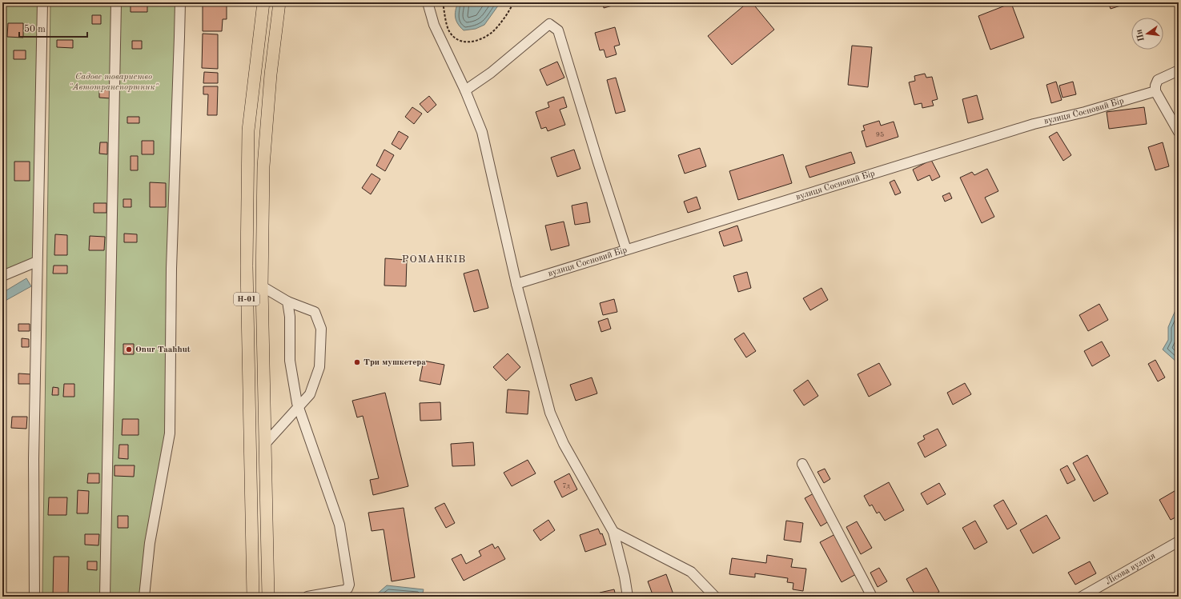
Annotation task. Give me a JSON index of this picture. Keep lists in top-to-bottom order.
{
  "streets": {
    "main road": ["Н-01"],
    "street": ["вулиця Сосновий Бір", "Лісова вулиця"]
  },
  "districts": ["РОМАНКІВ"],
  "parks": ["Садове товариство \"Автотранспортник\""],
  "places": ["Onur Taahhut", "Три мушкетера"],
  "house_numbers": ["95", "7д"],
  "scale_bar": "50 m",
  "north": "left"
}
